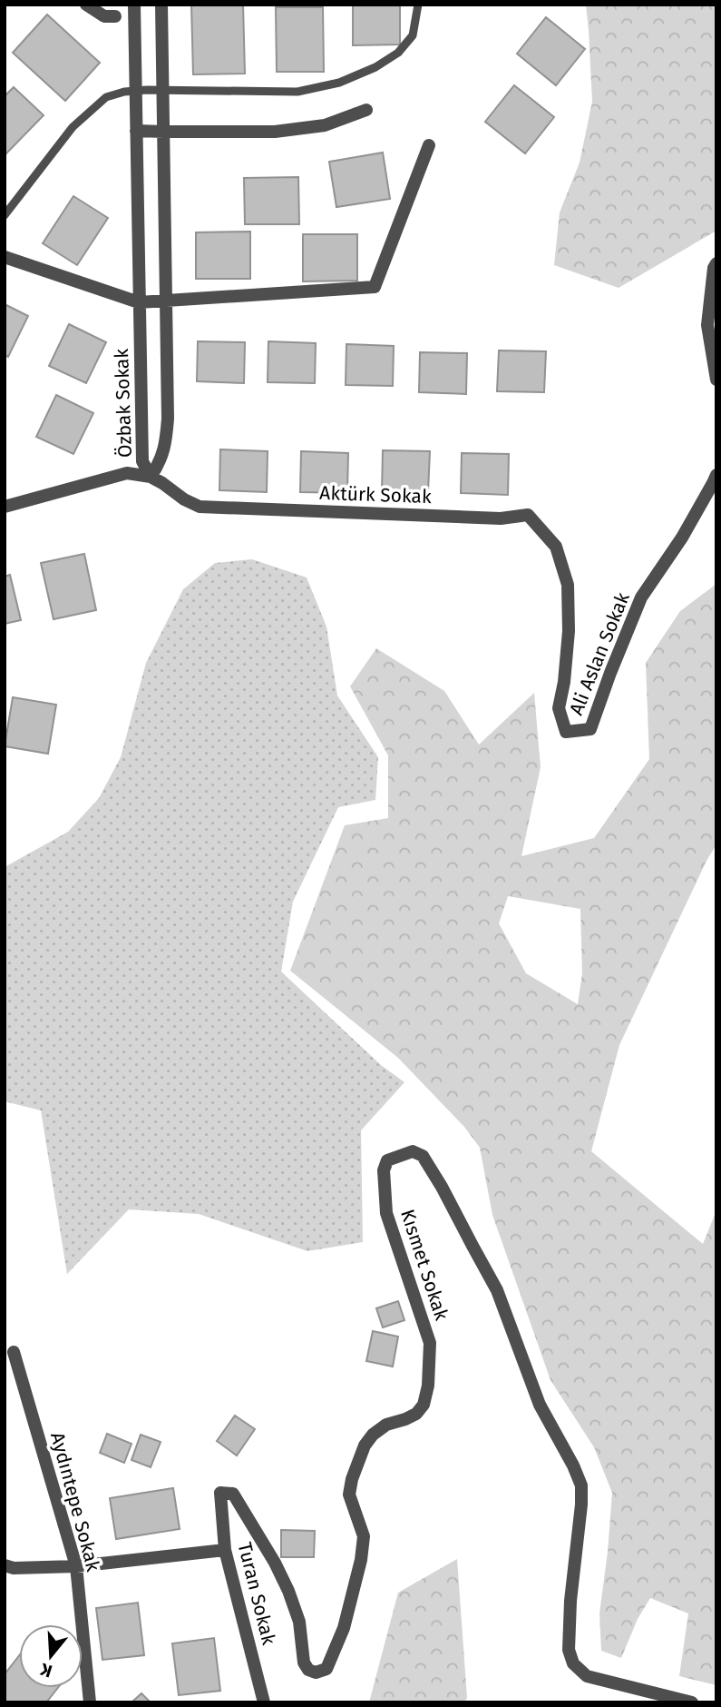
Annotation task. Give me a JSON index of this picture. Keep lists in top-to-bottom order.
{
  "streets": {
    "street": [
      "Özbak Sokak",
      "Aktürk Sokak",
      "Ali Aslan Sokak",
      "Kısmet Sokak",
      "Aydıntepe Sokak",
      "Turan Sokak"
    ]
  },
  "crossings": [
    ["Özbak Sokak", "Aktürk Sokak"],
    ["Aktürk Sokak", "Ali Aslan Sokak"],
    ["Kısmet Sokak", "Turan Sokak"]
  ],
  "north": "bottom"
}
